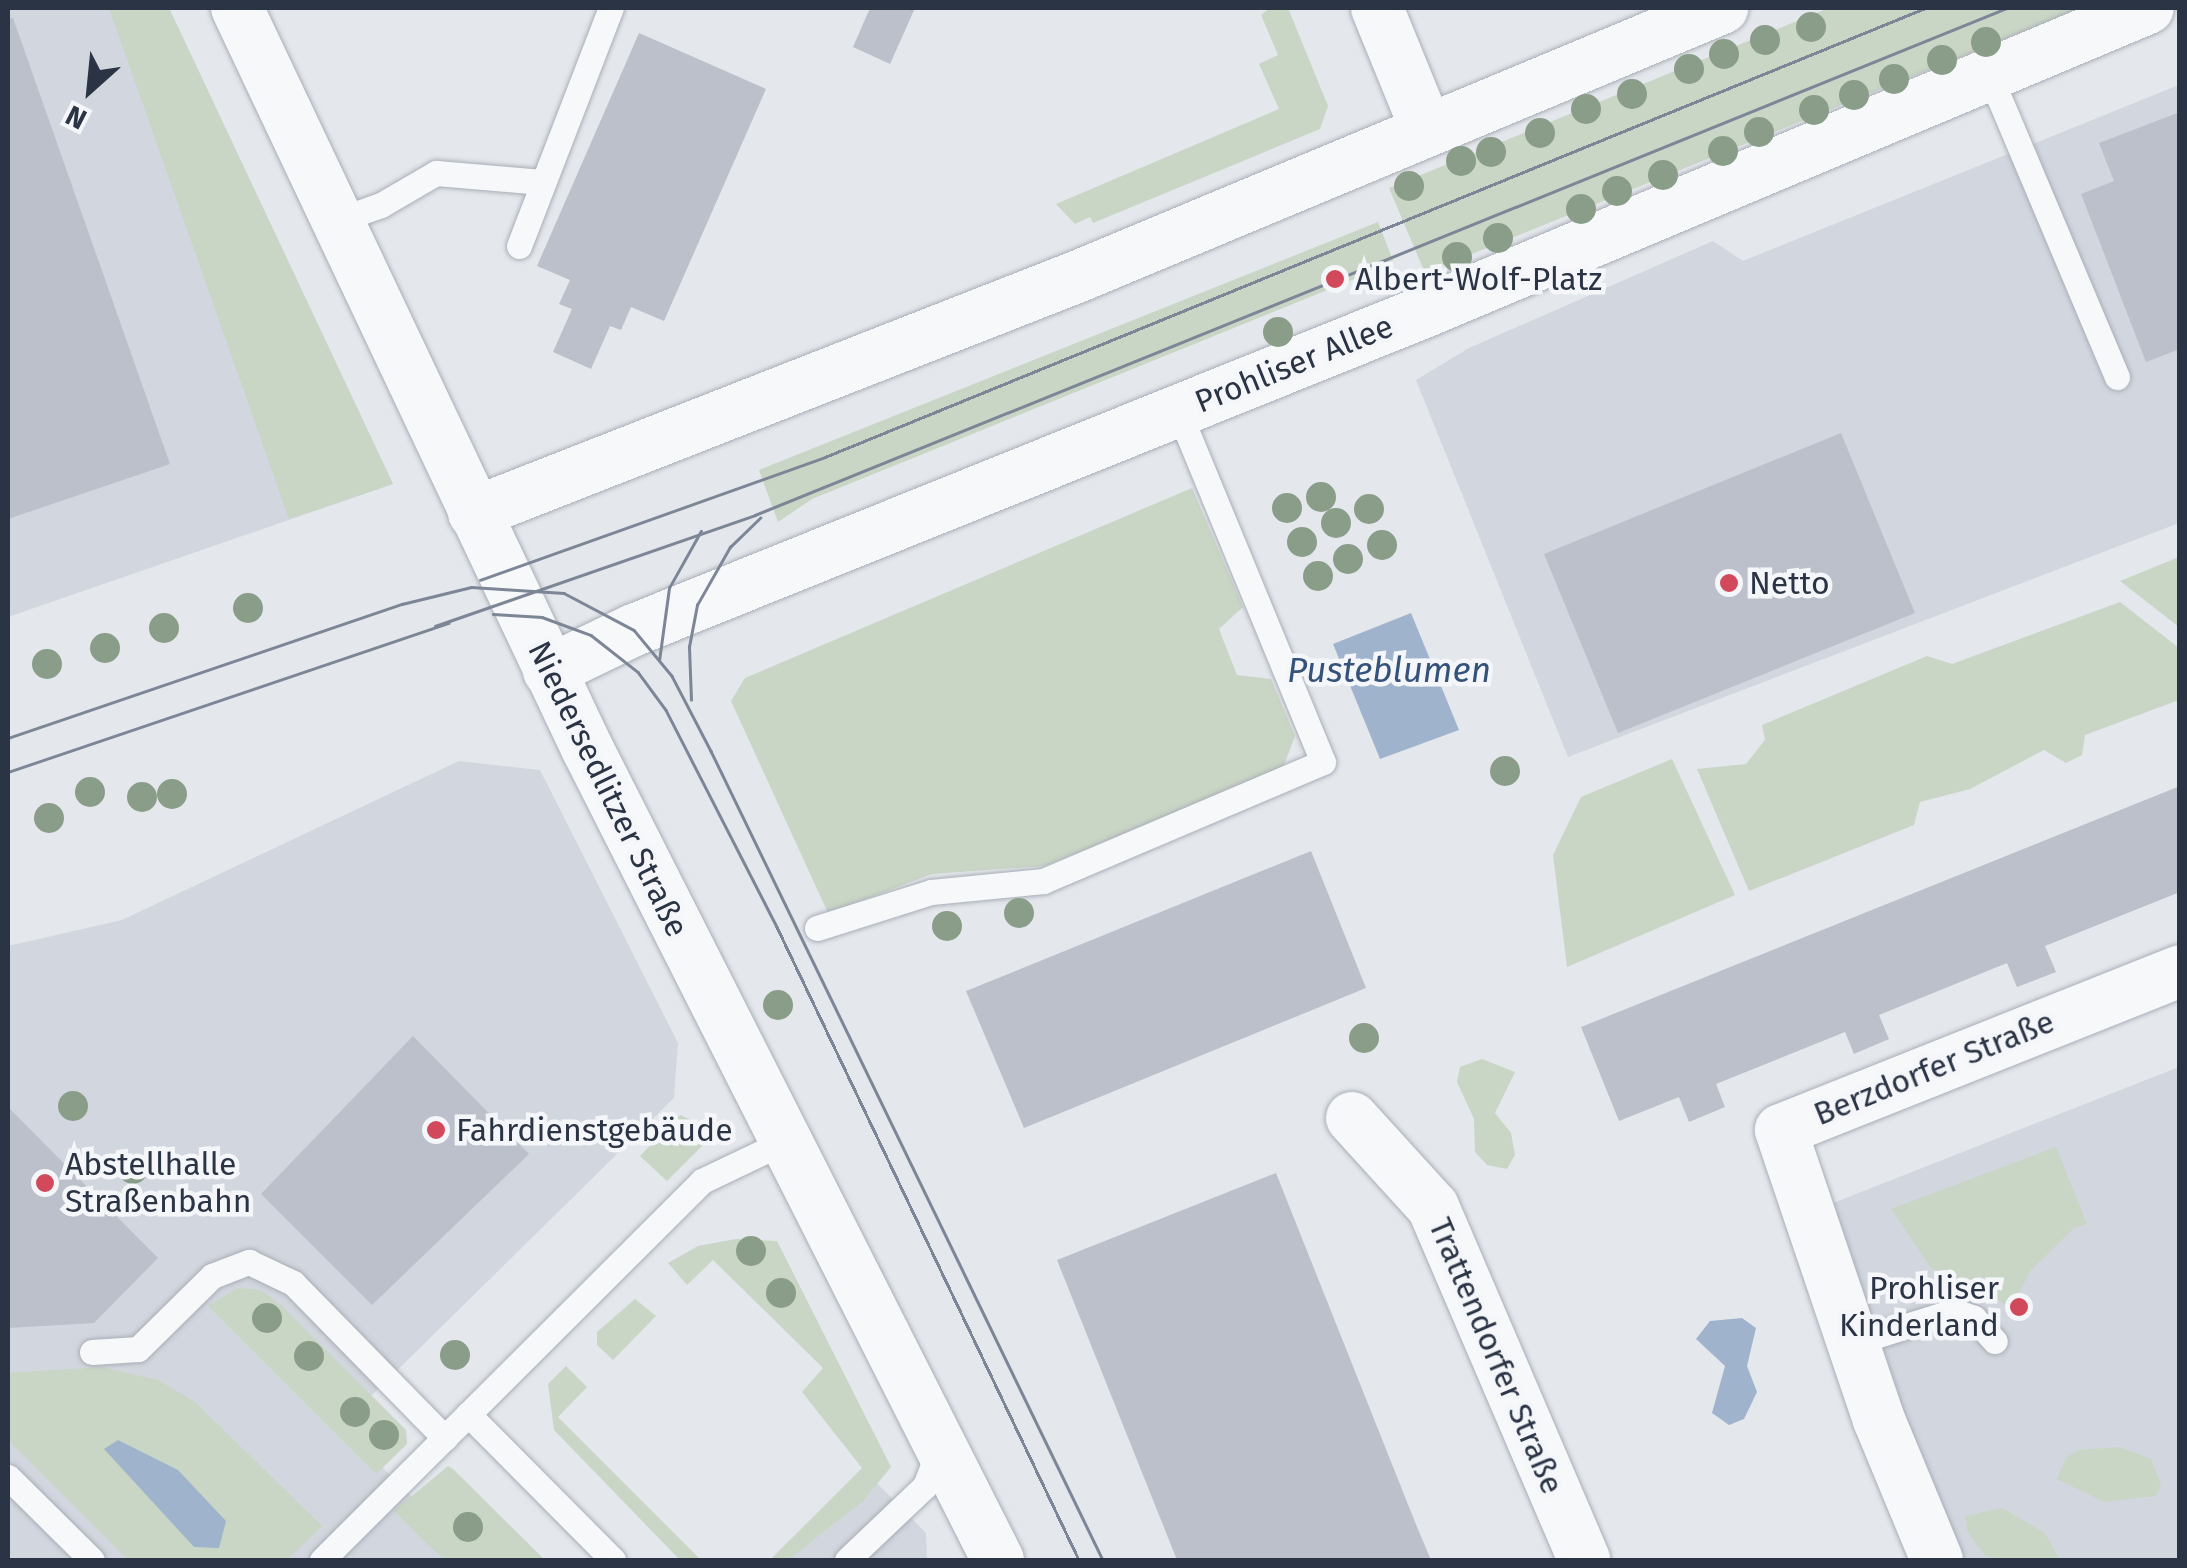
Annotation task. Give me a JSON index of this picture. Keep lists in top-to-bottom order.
{
  "streets": {
    "street": [
      "Prohliser Allee",
      "Niedersedlitzer Straße",
      "Berzdorfer Straße",
      "Trattendorfer Straße"
    ]
  },
  "crossings": [
    ["Prohliser Allee", "Niedersedlitzer Straße"]
  ],
  "water": ["Pusteblumen"],
  "places": [
    "Albert-Wolf-Platz",
    "Netto",
    "Fahrdienstgebäude",
    "Abstellhalle Straßenbahn",
    "Prohliser Kinderland"
  ],
  "north": "bottom left"
}
